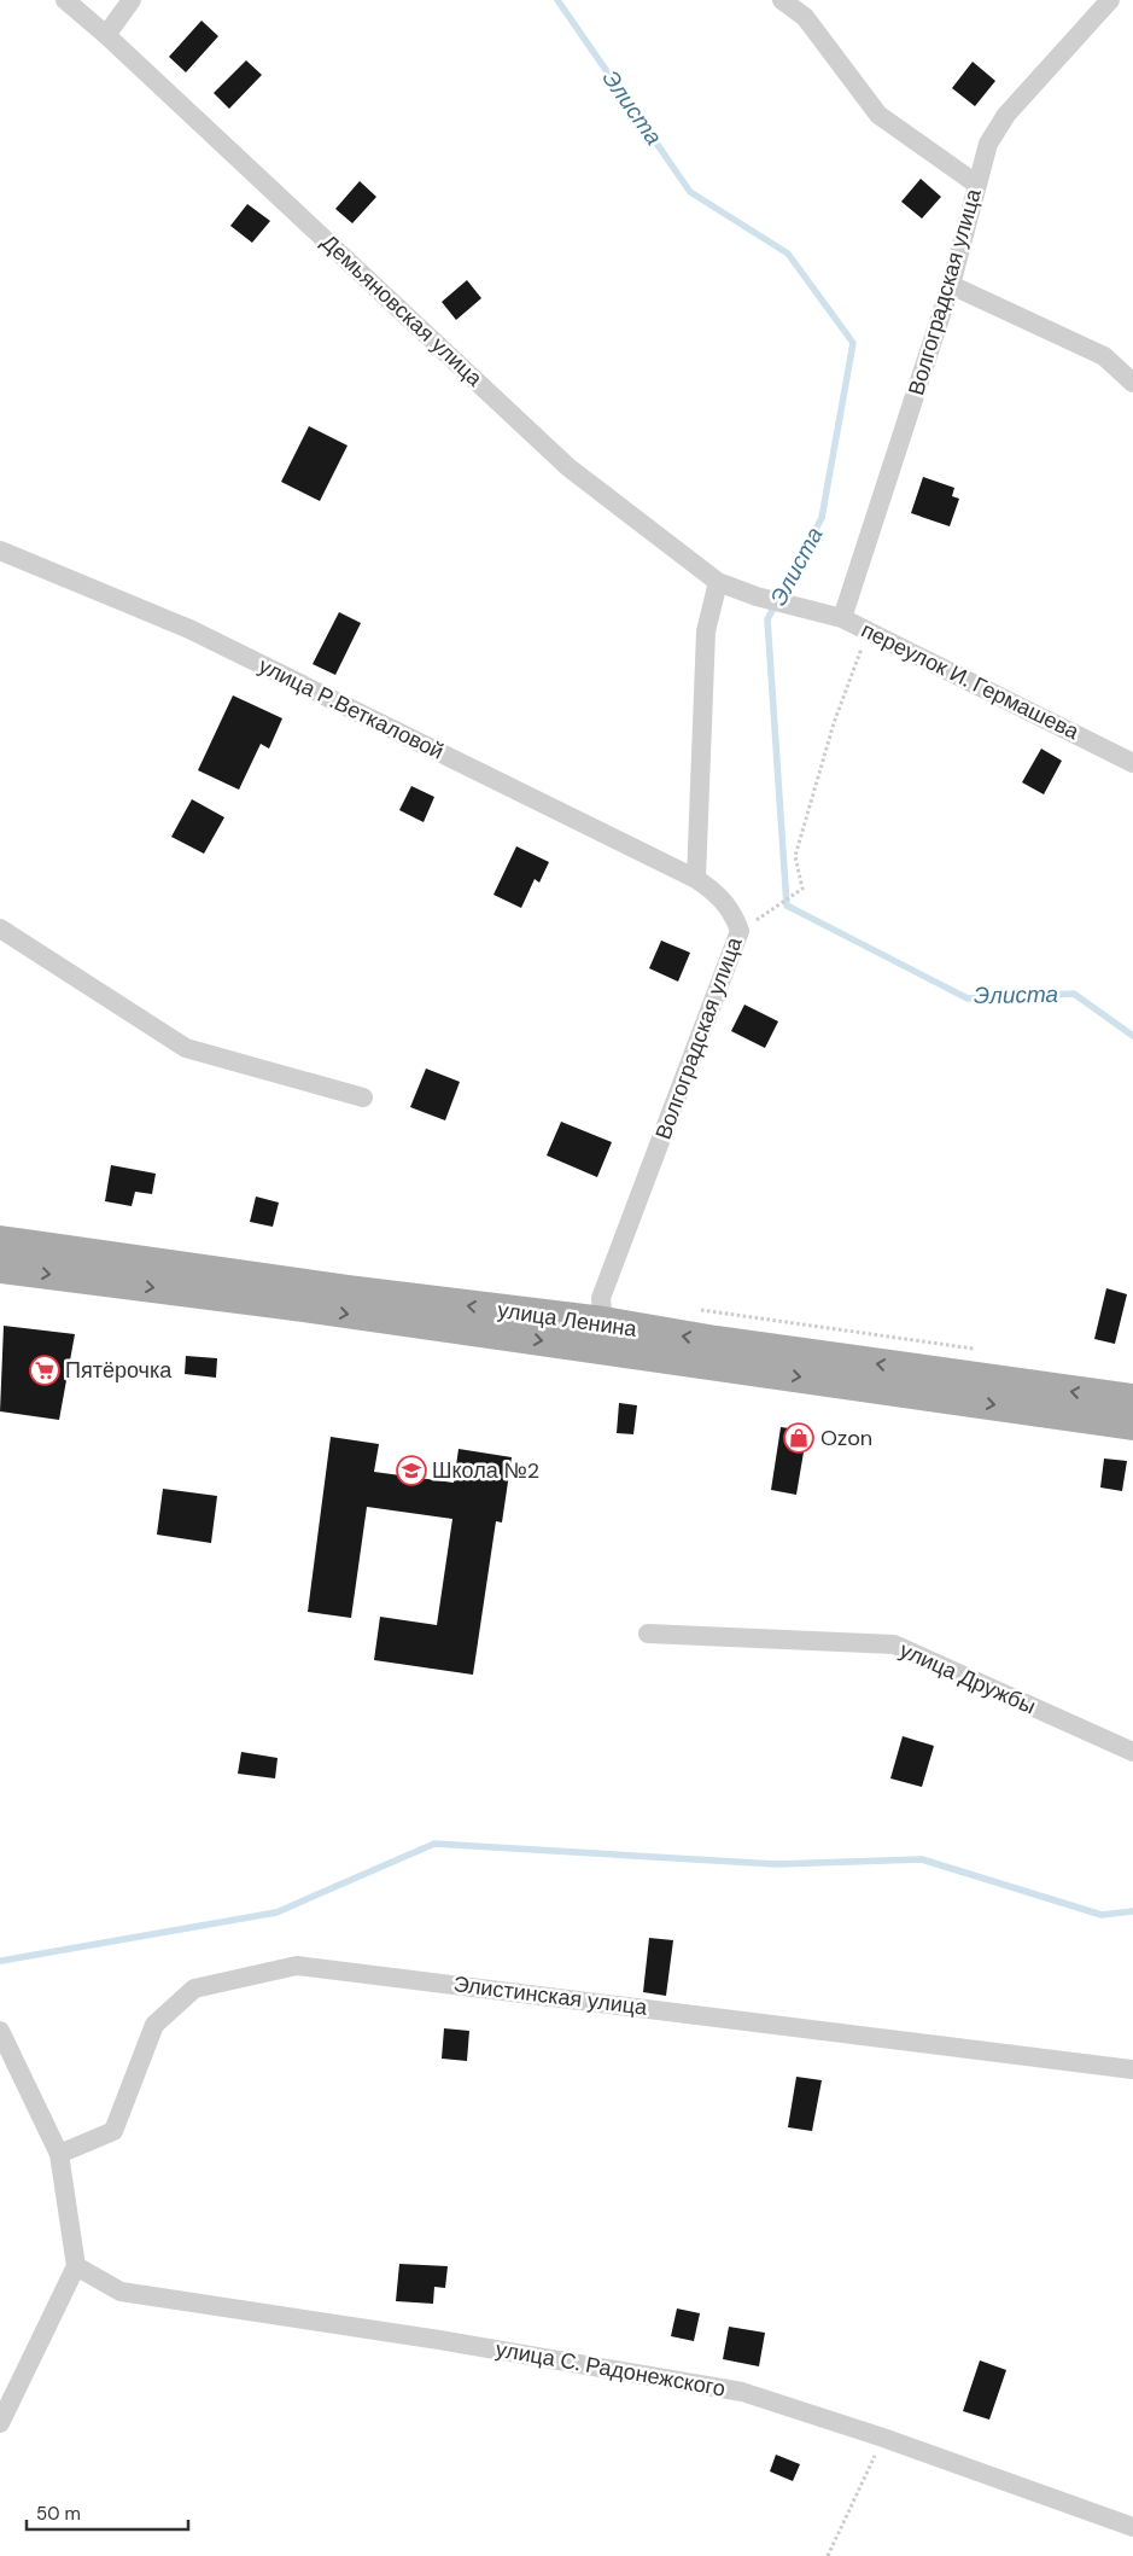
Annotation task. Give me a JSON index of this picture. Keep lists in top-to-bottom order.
{
  "streets": {
    "main road": ["улица Ленина"],
    "street": [
      "Волгоградская улица",
      "Демьяновская улица",
      "переулок И. Гермашева",
      "улица Р.Веткаловой",
      "улица Дружбы",
      "Элистинская улица",
      "улица С. Радонежского"
    ]
  },
  "crossings": [
    ["Волгоградская улица", "переулок И. Гермашева"],
    ["Волгоградская улица", "улица Р.Веткаловой"],
    ["Волгоградская улица", "улица Ленина"],
    ["Демьяновская улица", "переулок И. Гермашева"]
  ],
  "water": ["Элиста"],
  "places": {
    "supermarket": ["Пятёрочка"],
    "shop": ["Ozon"],
    "school or university": ["Школа №2"]
  },
  "scale_bar": "50 m"
}
